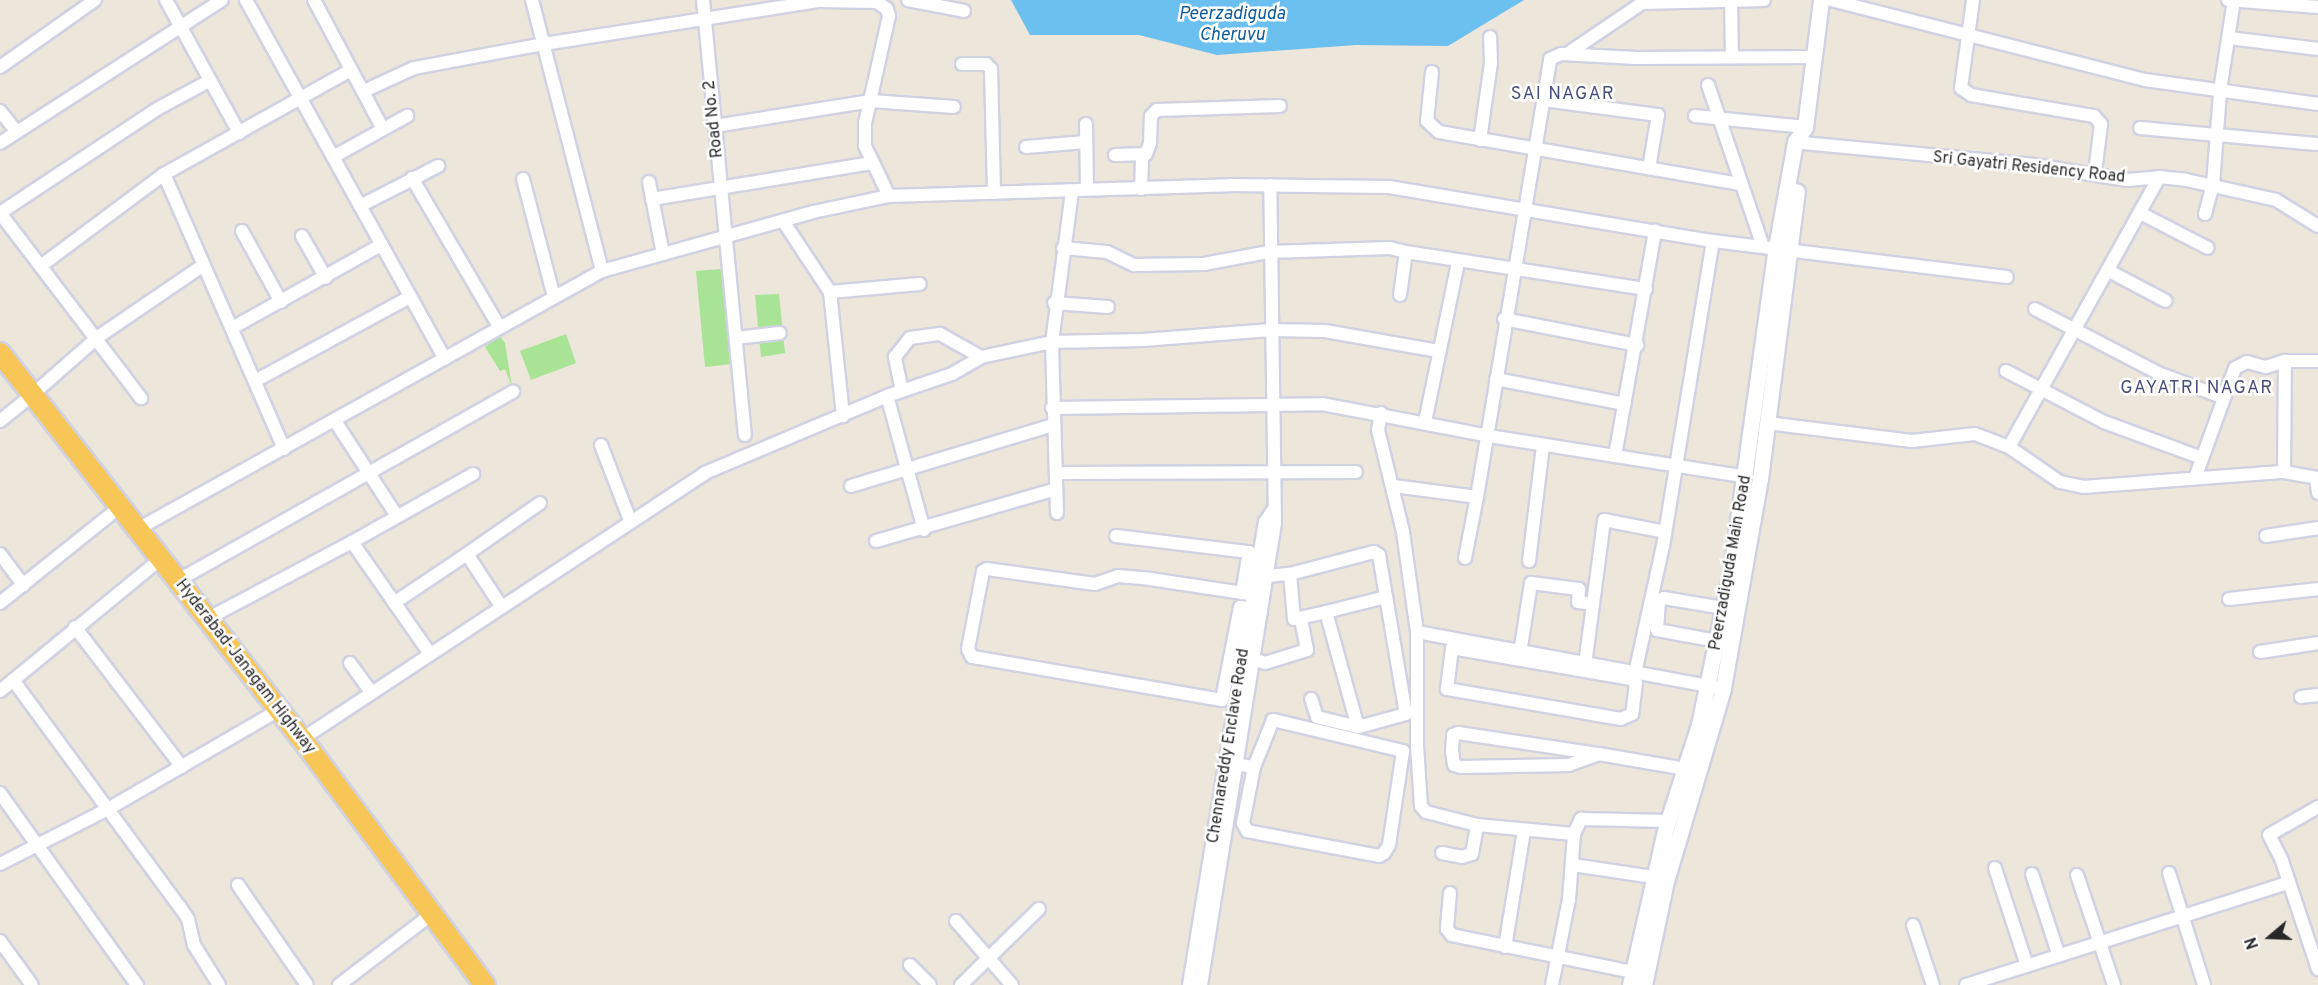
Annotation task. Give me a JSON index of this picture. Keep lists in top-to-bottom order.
{
  "streets": {
    "highway": ["Hyderabad-Janagam Highway"],
    "street": [
      "Road No. 2",
      "Sri Gayatri Residency Road",
      "Peerzadiguda Main Road",
      "Chennareddy Enclave Road"
    ]
  },
  "crossings": [
    ["Sri Gayatri Residency Road", "Peerzadiguda Main Road"]
  ],
  "districts": ["SAI NAGAR", "GAYATRI NAGAR"],
  "water": ["Peerzadiguda Cheruvu"],
  "north": "left"
}
